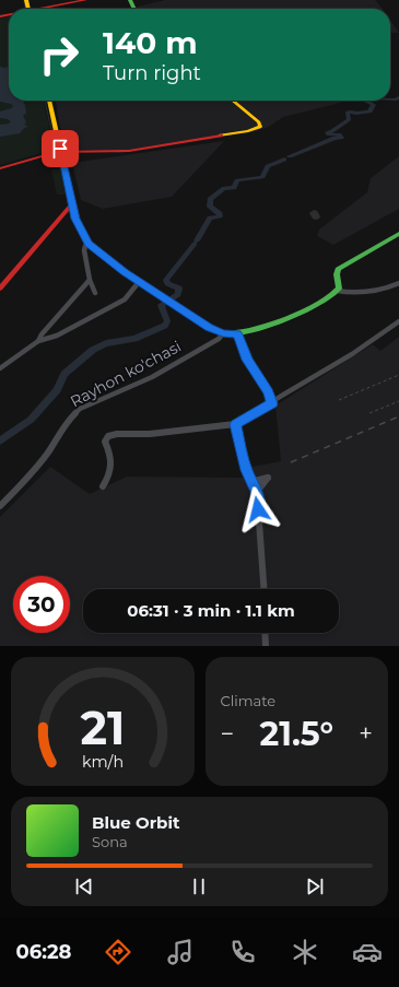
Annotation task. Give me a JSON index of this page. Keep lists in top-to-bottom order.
{
  "streets": {
    "street": ["Rayhon ko'chasi"]
  },
  "page": {
    "turn": ["140 m", "Turn right"],
    "limit": "30",
    "trip": "06:31 · 3 min · 1.1 km",
    "tile": "Climate",
    "heat": ["−", "21.5°", "+"],
    "song": ["Blue Orbit", "Sona"],
    "tabs": "06:28",
    "gauge": ["21", "km/h"]
  }
}
